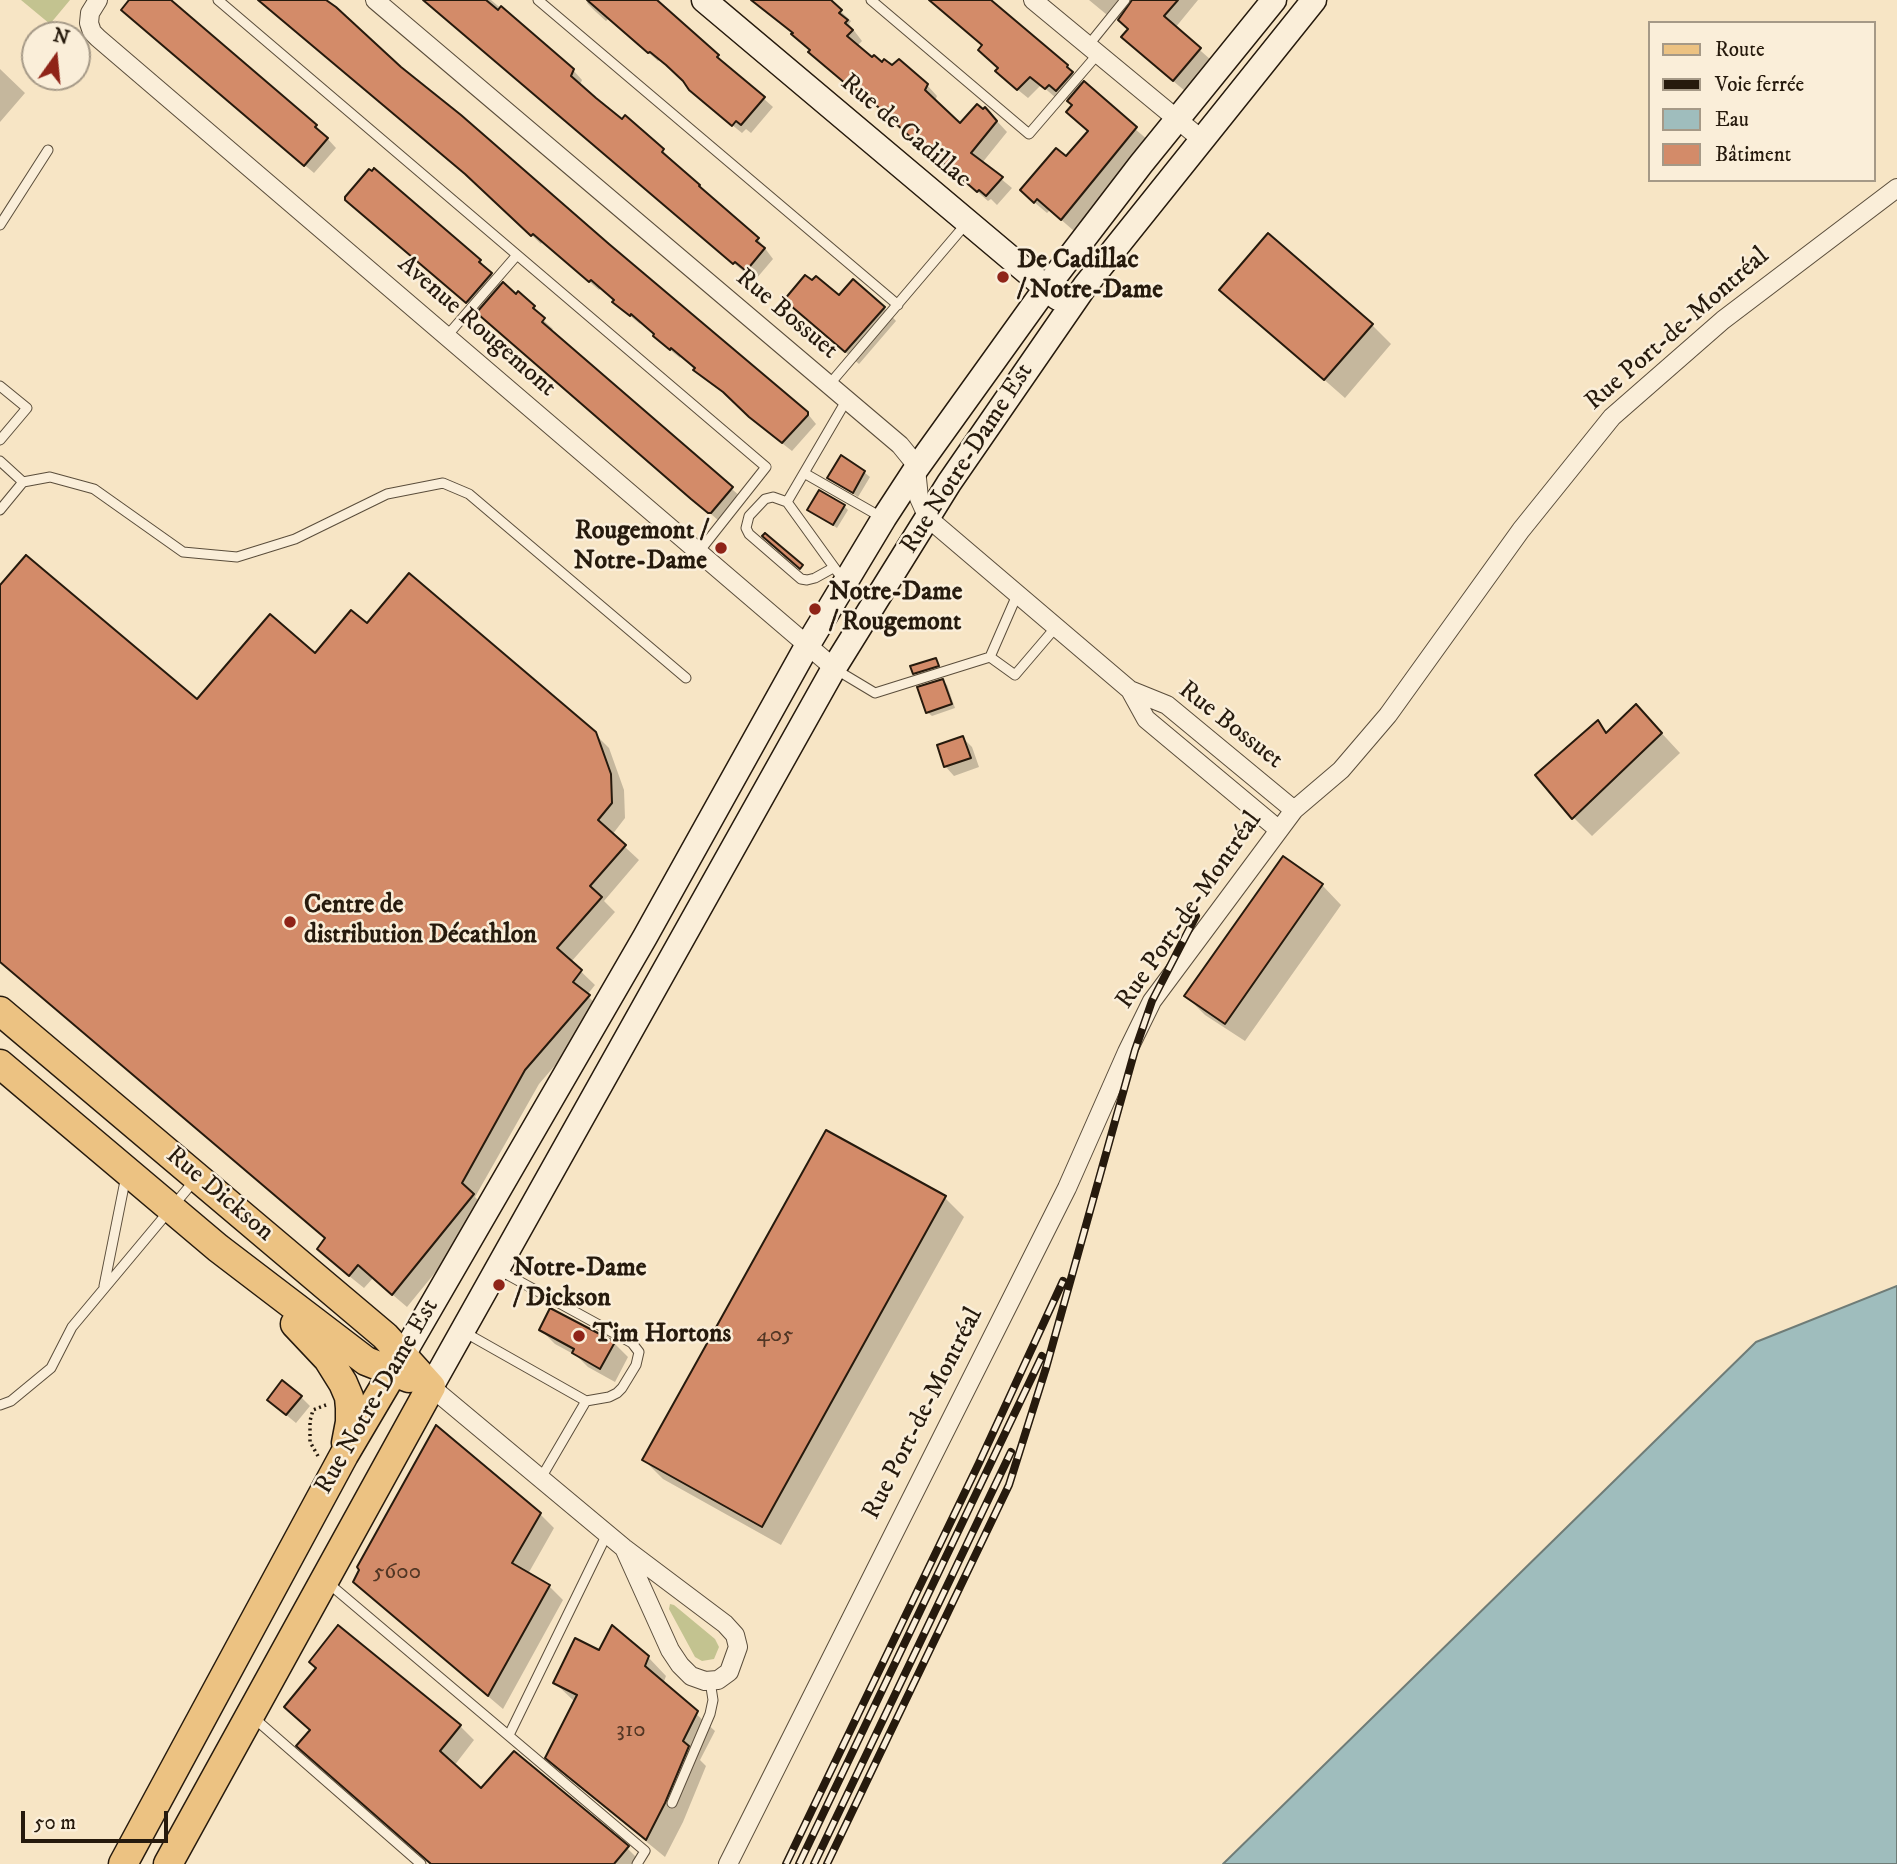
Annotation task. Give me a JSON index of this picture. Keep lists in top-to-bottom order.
{
  "streets": {
    "main road": ["Rue de Cadillac", "Rue Notre-Dame Est", "Rue Dickson"],
    "street": ["Rue Bossuet", "Avenue Rougemont", "Rue Port-de-Montréal"]
  },
  "crossings": [
    ["Rue de Cadillac", "Rue Notre-Dame Est"],
    ["Rue Bossuet", "Rue Port-de-Montréal"],
    ["Rue Bossuet", "Rue Notre-Dame Est"],
    ["Avenue Rougemont", "Rue Notre-Dame Est"],
    ["Rue Notre-Dame Est", "Rue Dickson"]
  ],
  "places": [
    "De Cadillac / Notre-Dame",
    "Rougemont / Notre-Dame",
    "Notre-Dame / Rougemont",
    "Centre de distribution Décathlon",
    "Notre-Dame / Dickson",
    "Tim Hortons"
  ],
  "house_numbers": ["405", "5600", "310"],
  "legend": [
    "Route",
    "Voie ferrée",
    "Eau",
    "Bâtiment"
  ],
  "scale_bar": "50 m",
  "north": "top"
}
